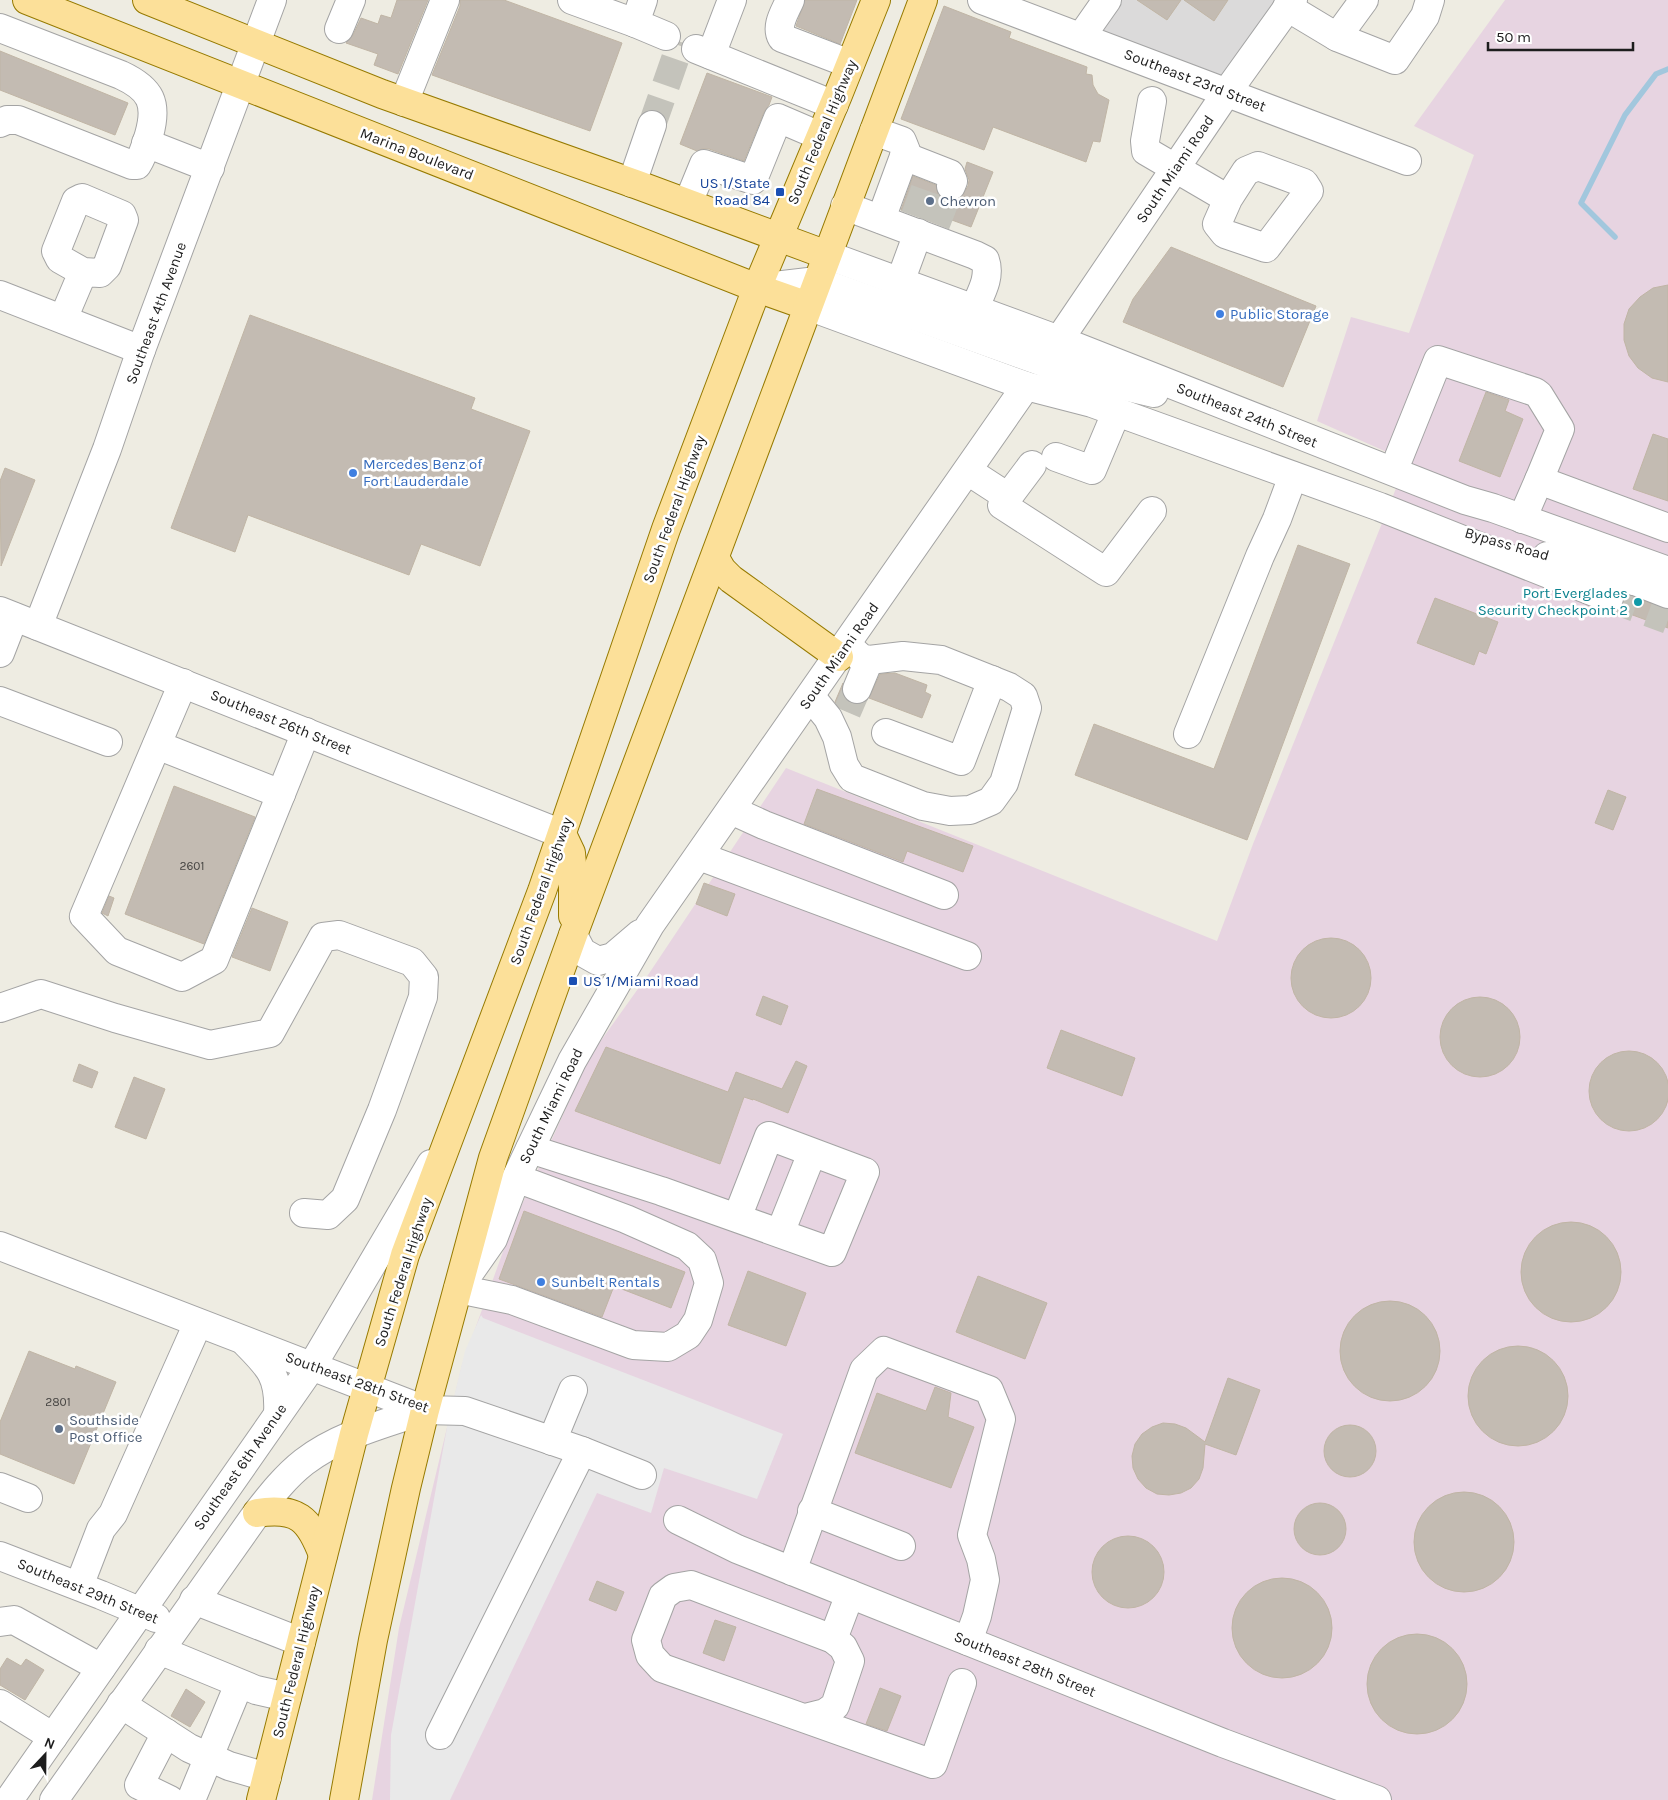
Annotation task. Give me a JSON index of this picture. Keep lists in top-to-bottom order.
{
  "streets": {
    "main road": ["South Federal Highway", "Marina Boulevard"],
    "street": [
      "Southeast 23rd Street",
      "South Miami Road",
      "Southeast 4th Avenue",
      "Southeast 24th Street",
      "Bypass Road",
      "Southeast 26th Street",
      "Southeast 28th Street",
      "Southeast 6th Avenue",
      "Southeast 29th Street"
    ]
  },
  "crossings": [
    ["Southeast 23rd Street", "South Miami Road"],
    ["South Federal Highway", "Marina Boulevard"],
    ["South Federal Highway", "Southeast 26th Street"],
    ["South Federal Highway", "Southeast 28th Street"],
    ["South Federal Highway", "Southeast 6th Avenue"],
    ["Marina Boulevard", "Southeast 4th Avenue"],
    ["South Miami Road", "Southeast 24th Street"],
    ["Southeast 4th Avenue", "Southeast 26th Street"],
    ["Southeast 24th Street", "Bypass Road"],
    ["Southeast 28th Street", "Southeast 6th Avenue"],
    ["Southeast 6th Avenue", "Southeast 29th Street"]
  ],
  "places": {
    "transit": ["US 1/State Road 84", "US 1/Miami Road"],
    "other": [
      "Chevron",
      "Public Storage",
      "Mercedes Benz of Fort Lauderdale",
      "Port Everglades Security Checkpoint 2",
      "Sunbelt Rentals",
      "Southside Post Office"
    ]
  },
  "house_numbers": ["2601", "2801"],
  "scale_bar": "50 m",
  "north": "top"
}
